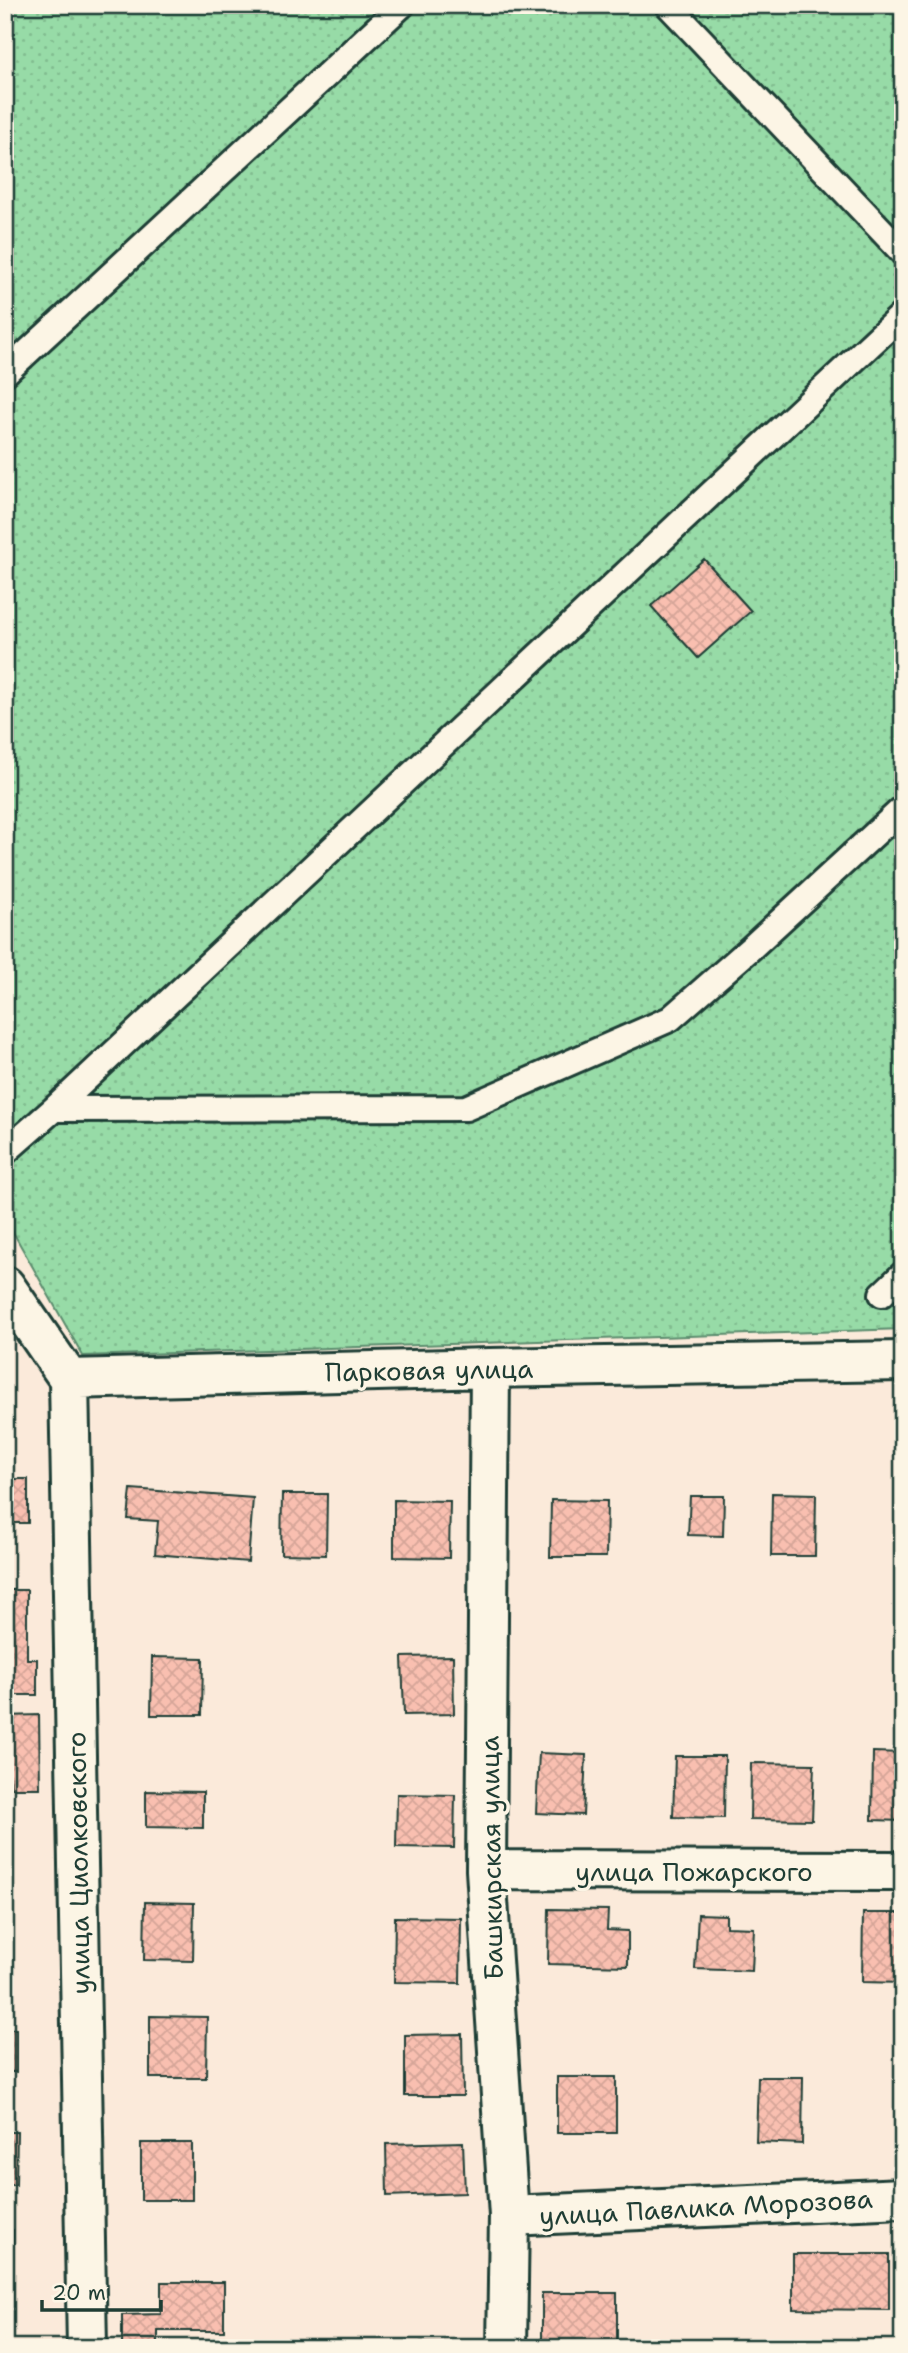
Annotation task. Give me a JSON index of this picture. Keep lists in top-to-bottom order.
{
  "streets": {
    "street": [
      "Парковая улица",
      "Башкирская улица",
      "улица Циолковского",
      "улица Пожарского",
      "улица Павлика Морозова"
    ]
  },
  "crossings": [
    ["Парковая улица", "Башкирская улица"],
    ["Парковая улица", "улица Циолковского"],
    ["Башкирская улица", "улица Пожарского"],
    ["Башкирская улица", "улица Павлика Морозова"]
  ],
  "scale_bar": "20 m"
}
